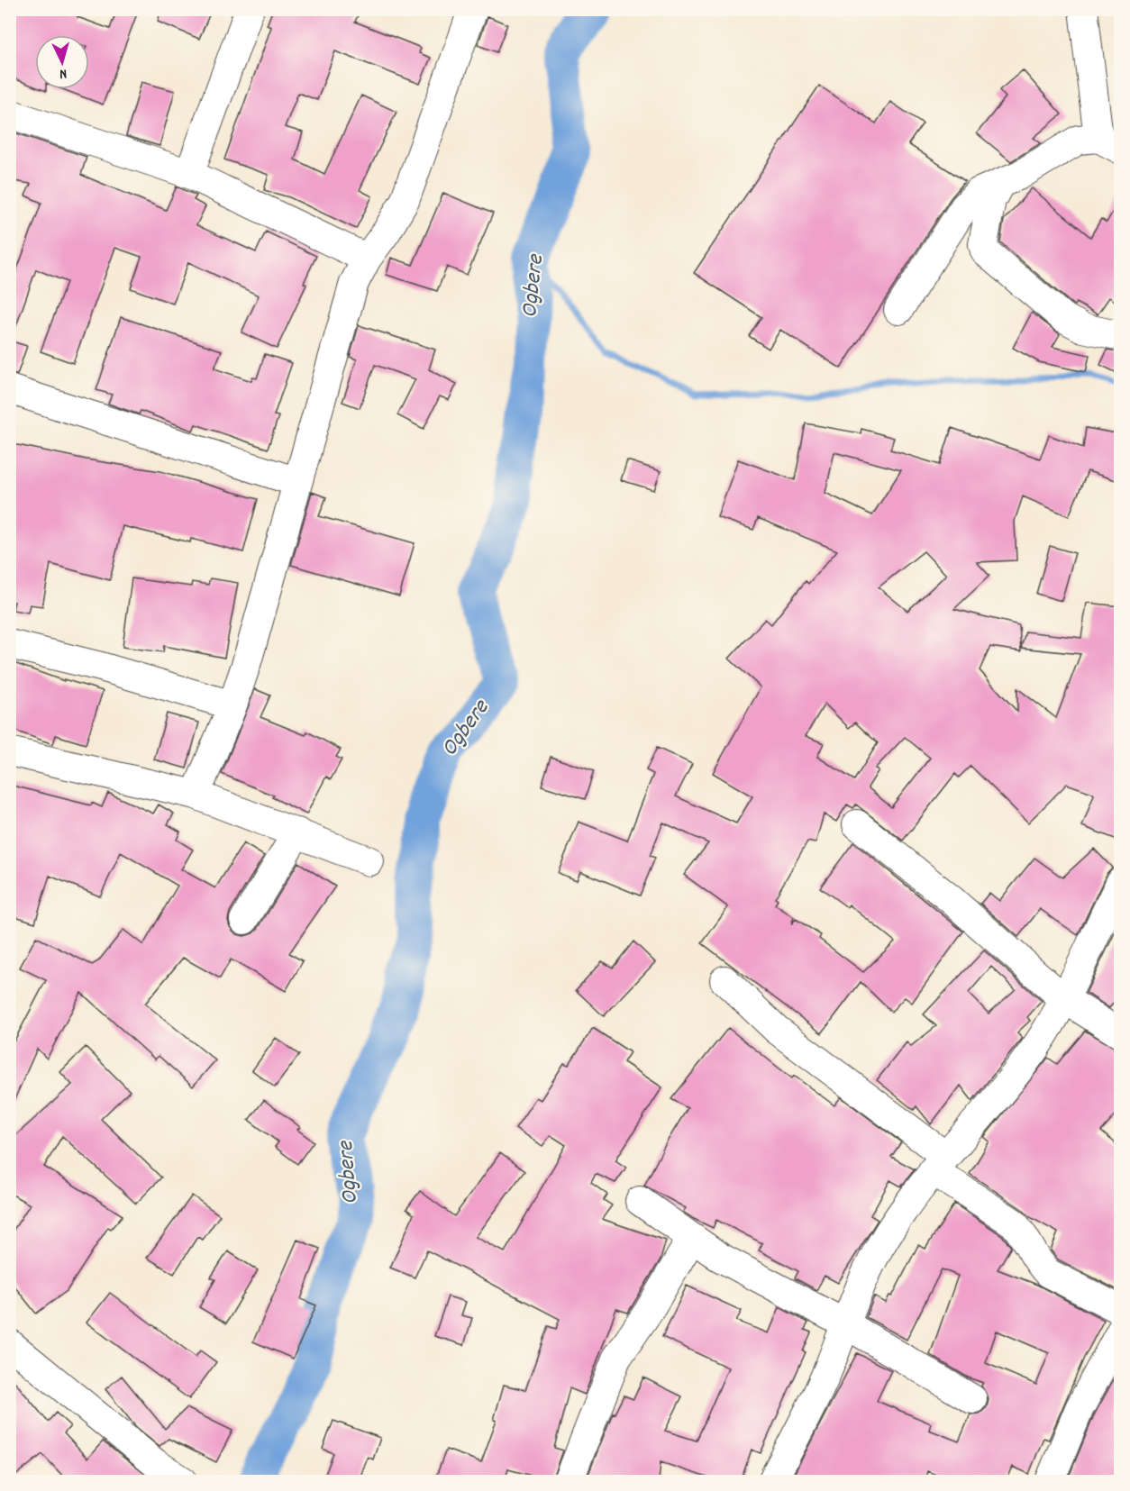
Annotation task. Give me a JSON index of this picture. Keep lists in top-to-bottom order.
{
  "water": ["Ogbere"],
  "north": "bottom"
}
